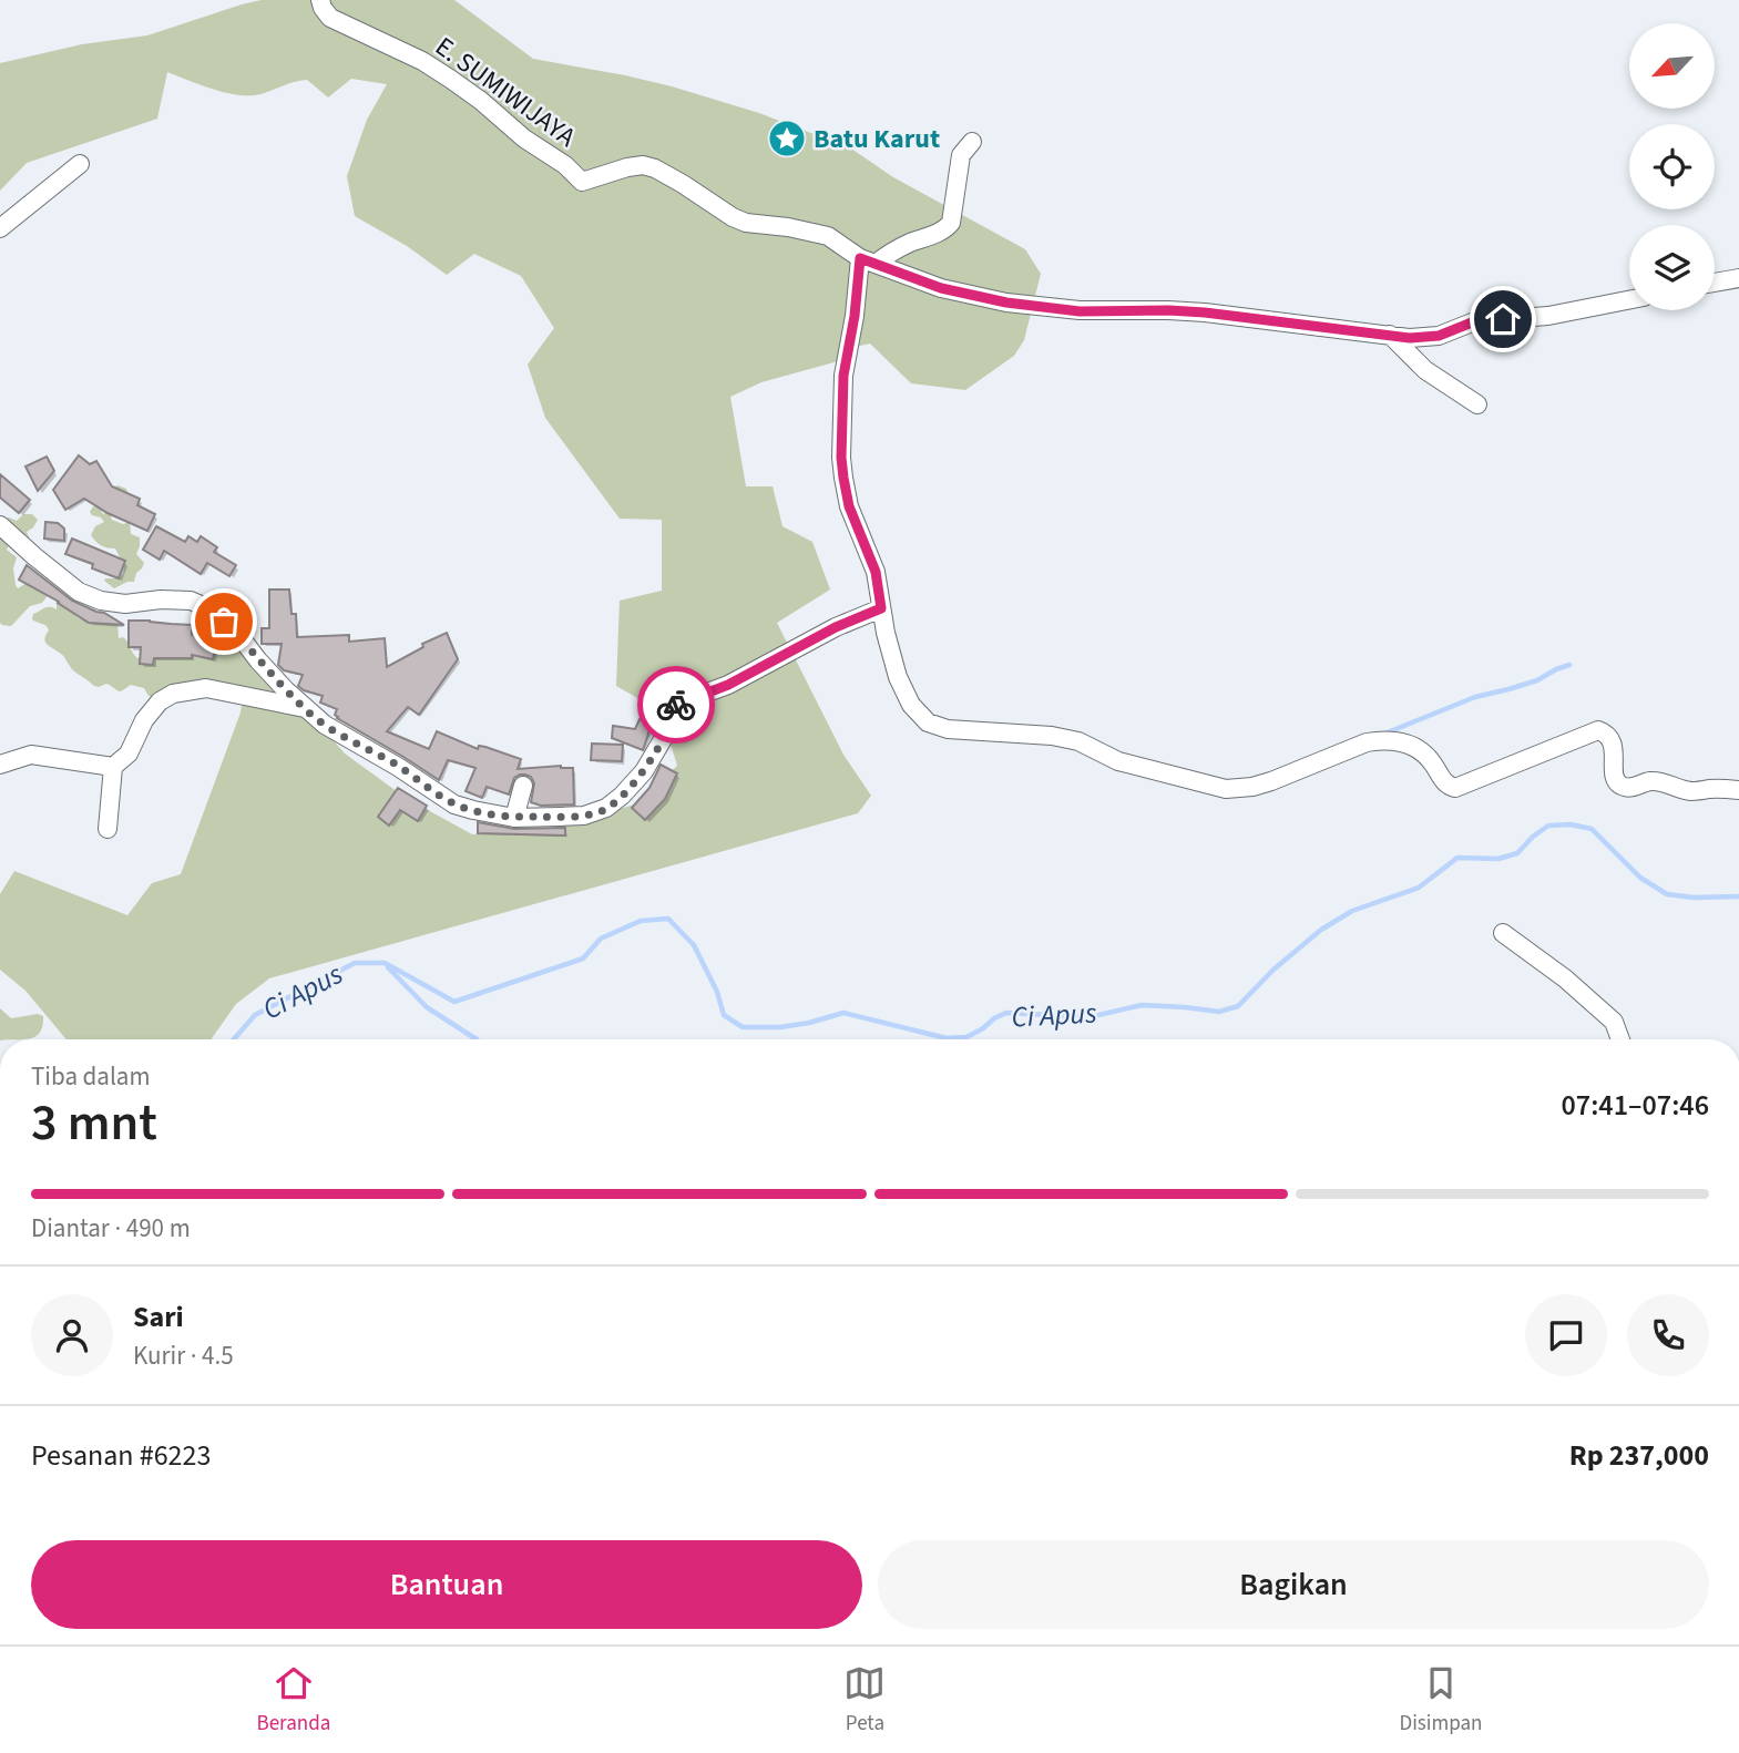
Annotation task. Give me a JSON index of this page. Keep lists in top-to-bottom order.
{
  "streets": {
    "street": ["E. SUMIWIJAYA"]
  },
  "water": ["Ci Apus"],
  "places": {
    "place": ["Batu Karut"]
  },
  "north": "bottom left",
  "page": {
    "heading": ["3 mnt", "Tiba dalam", "07:41–07:46"],
    "panel": [
      "Sari",
      "Kurir · 4.5",
      "Pesanan #6223",
      "Rp 237,000"
    ],
    "bar": "Diantar · 490 m",
    "buttons": ["Bantuan", "Bagikan"],
    "tabs": ["Beranda", "Peta", "Disimpan"]
  }
}
